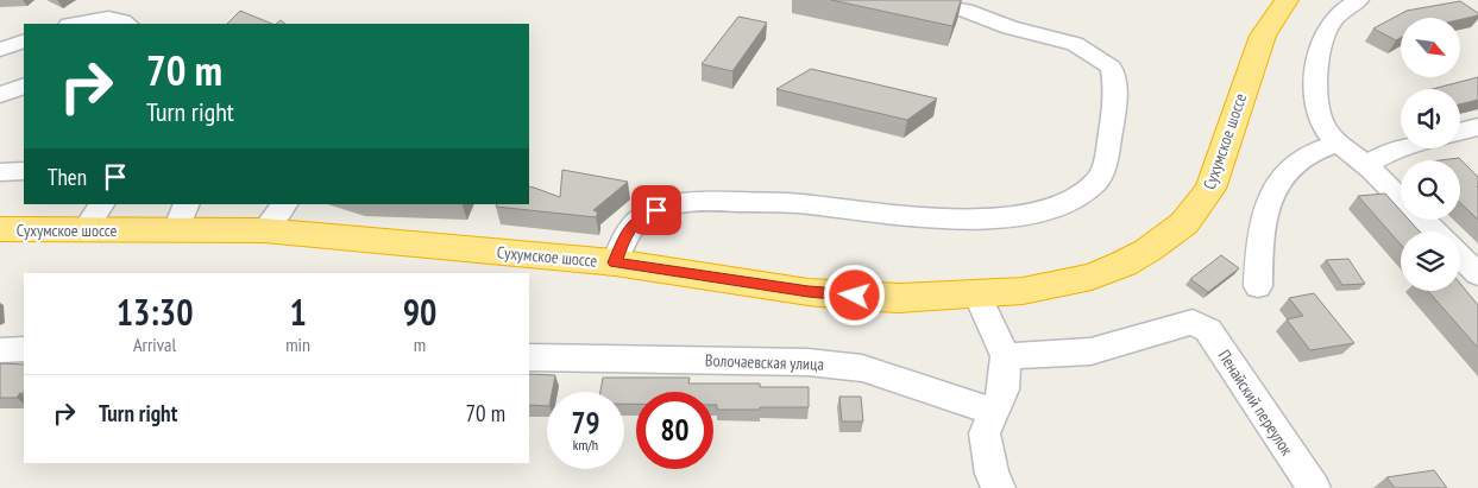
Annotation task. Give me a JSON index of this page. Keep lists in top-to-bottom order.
{
  "streets": {
    "highway": ["Сухумское шоссе"],
    "street": ["Волочаевская улица", "Пенайский переулок"]
  },
  "north": "bottom right",
  "page": {
    "turn": ["70 m", "Turn right"],
    "then": "Then",
    "eta": [
      "13:30",
      "Arrival",
      "1",
      "min",
      "90",
      "m"
    ],
    "list": [
      {
        "name": "Turn right",
        "value": "70 m"
      }
    ],
    "speed": "79 km/h",
    "limit": "80"
  }
}
